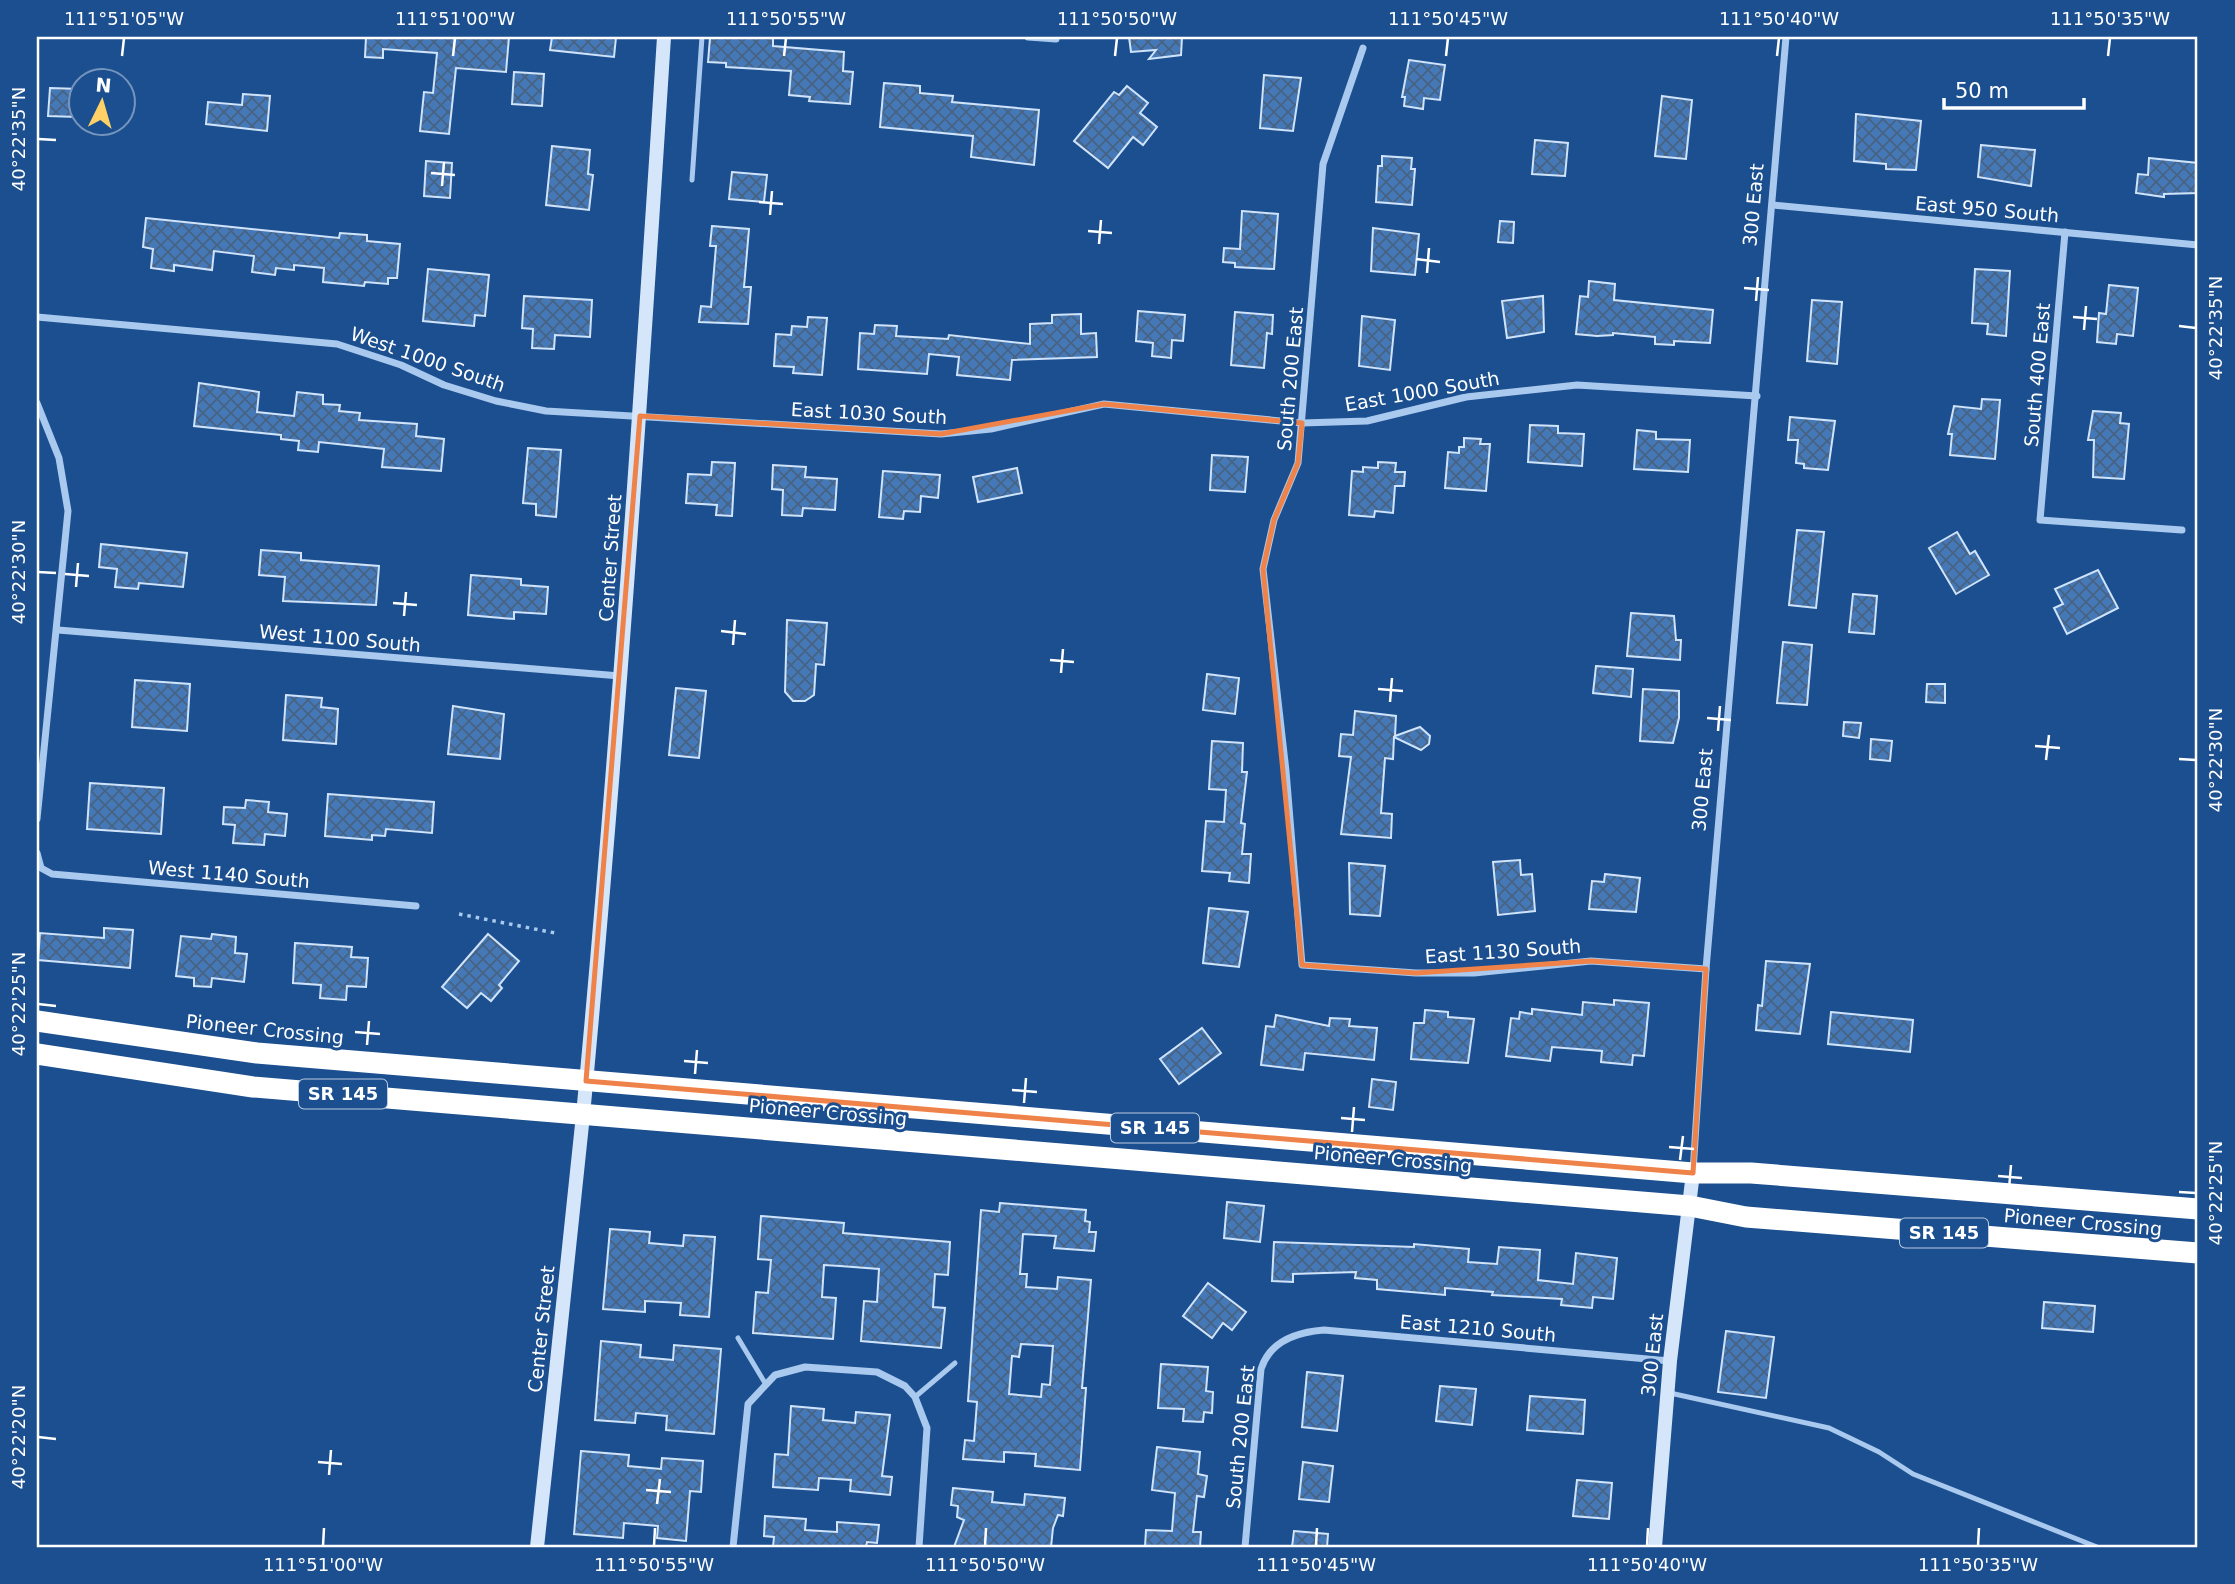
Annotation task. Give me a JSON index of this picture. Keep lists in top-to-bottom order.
{
  "streets": {
    "highway": ["Pioneer Crossing", "SR 145"],
    "street": [
      "300 East",
      "East 950 South",
      "West 1000 South",
      "South 400 East",
      "South 200 East",
      "East 1000 South",
      "East 1030 South",
      "Center Street",
      "West 1100 South",
      "West 1140 South",
      "East 1130 South",
      "East 1210 South"
    ]
  },
  "crossings": [
    ["300 East", "East 950 South"],
    ["300 East", "East 1000 South"],
    ["300 East", "East 1130 South"],
    ["300 East", "Pioneer Crossing"],
    ["300 East", "East 1210 South"],
    ["East 950 South", "South 400 East"],
    ["West 1000 South", "East 1030 South"],
    ["West 1000 South", "Center Street"],
    ["South 200 East", "East 1000 South"],
    ["South 200 East", "East 1030 South"],
    ["South 200 East", "East 1130 South"],
    ["South 200 East", "East 1210 South"],
    ["East 1000 South", "East 1030 South"],
    ["East 1030 South", "Center Street"],
    ["Center Street", "West 1100 South"],
    ["Center Street", "Pioneer Crossing"],
    ["Center Street", "SR 145"],
    ["Pioneer Crossing", "SR 145"]
  ],
  "scale_bar": "50 m",
  "north": "top",
  "coordinates": [
    "111°51'05\"W",
    "111°51'00\"W",
    "111°50'55\"W",
    "111°50'50\"W",
    "111°50'45\"W",
    "111°50'40\"W",
    "111°50'35\"W",
    "40°22'35\"N",
    "40°22'30\"N",
    "40°22'25\"N",
    "40°22'20\"N"
  ]
}
